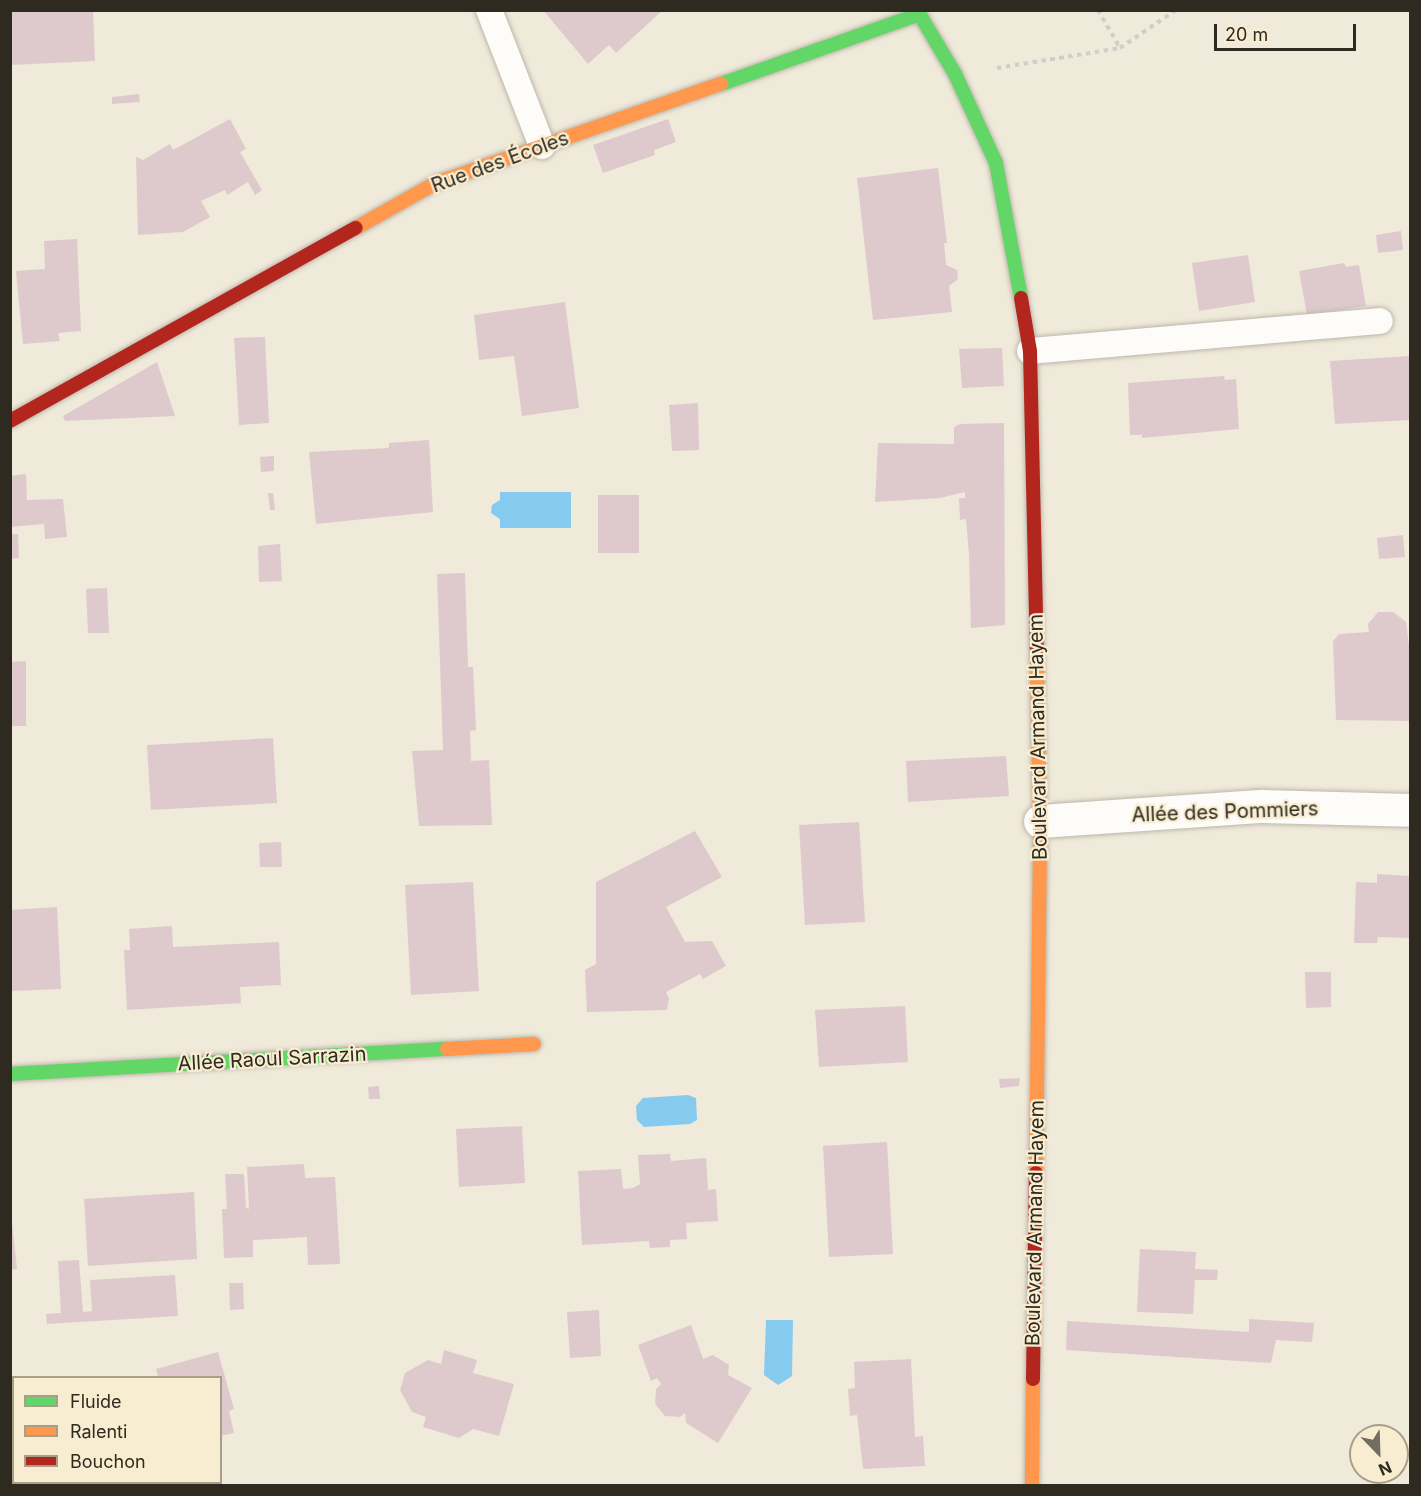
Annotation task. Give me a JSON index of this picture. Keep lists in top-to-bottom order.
{
  "streets": {
    "street": [
      "Rue des Écoles",
      "Boulevard Armand Hayem",
      "Allée des Pommiers",
      "Allée Raoul Sarrazin"
    ]
  },
  "crossings": [
    ["Rue des Écoles", "Boulevard Armand Hayem"],
    ["Boulevard Armand Hayem", "Allée des Pommiers"]
  ],
  "legend": ["Fluide", "Ralenti", "Bouchon"],
  "scale_bar": "20 m",
  "north": "bottom right"
}
